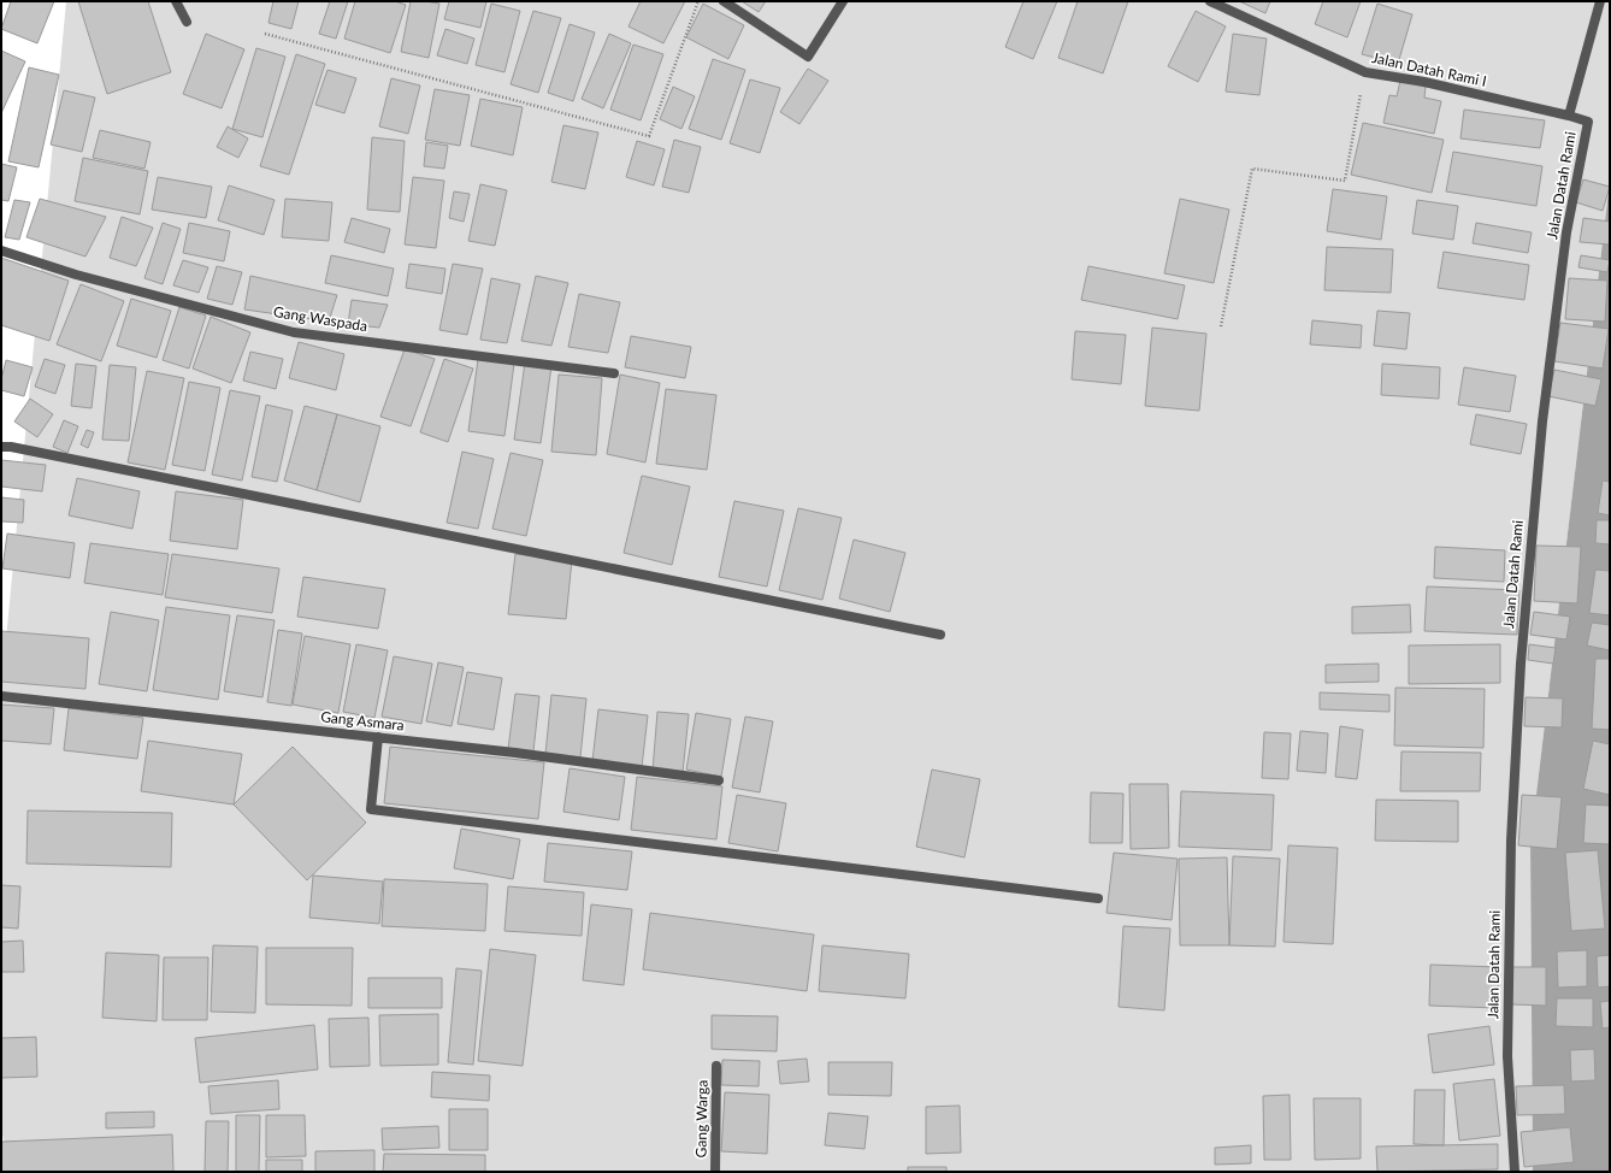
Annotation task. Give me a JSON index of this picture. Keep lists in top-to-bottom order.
{
  "streets": {
    "street": [
      "Jalan Datah Rami I",
      "Jalan Datah Rami",
      "Gang Waspada",
      "Gang Asmara",
      "Gang Warga"
    ]
  },
  "crossings": [
    ["Jalan Datah Rami I", "Jalan Datah Rami"]
  ]
}
